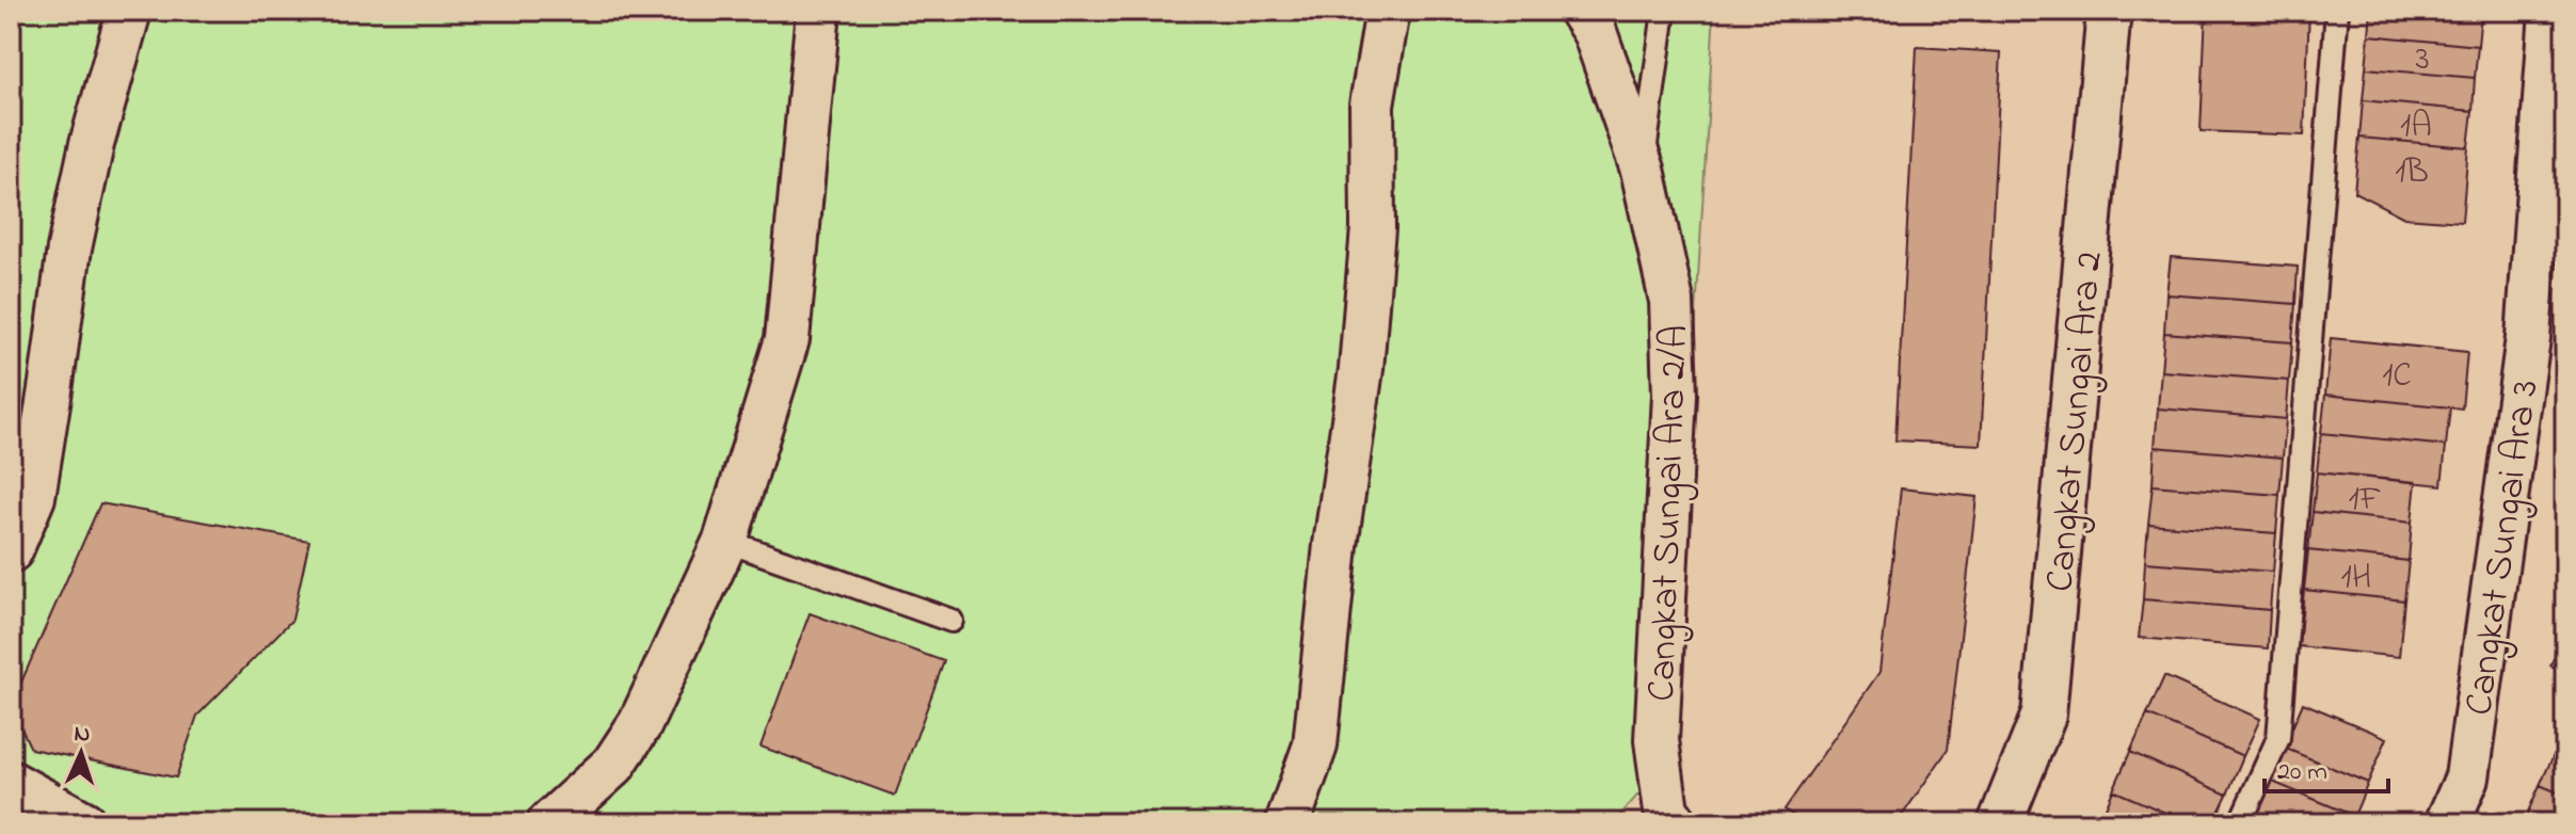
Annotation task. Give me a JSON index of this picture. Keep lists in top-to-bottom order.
{
  "streets": {
    "street": ["Cangkat Sungai Ara 2", "Cangkat Sungai Ara 2/A", "Cangkat Sungai Ara 3"]
  },
  "house_numbers": [
    "3",
    "1A",
    "1B",
    "1C",
    "1F",
    "1H"
  ],
  "scale_bar": "20 m",
  "north": "top"
}
